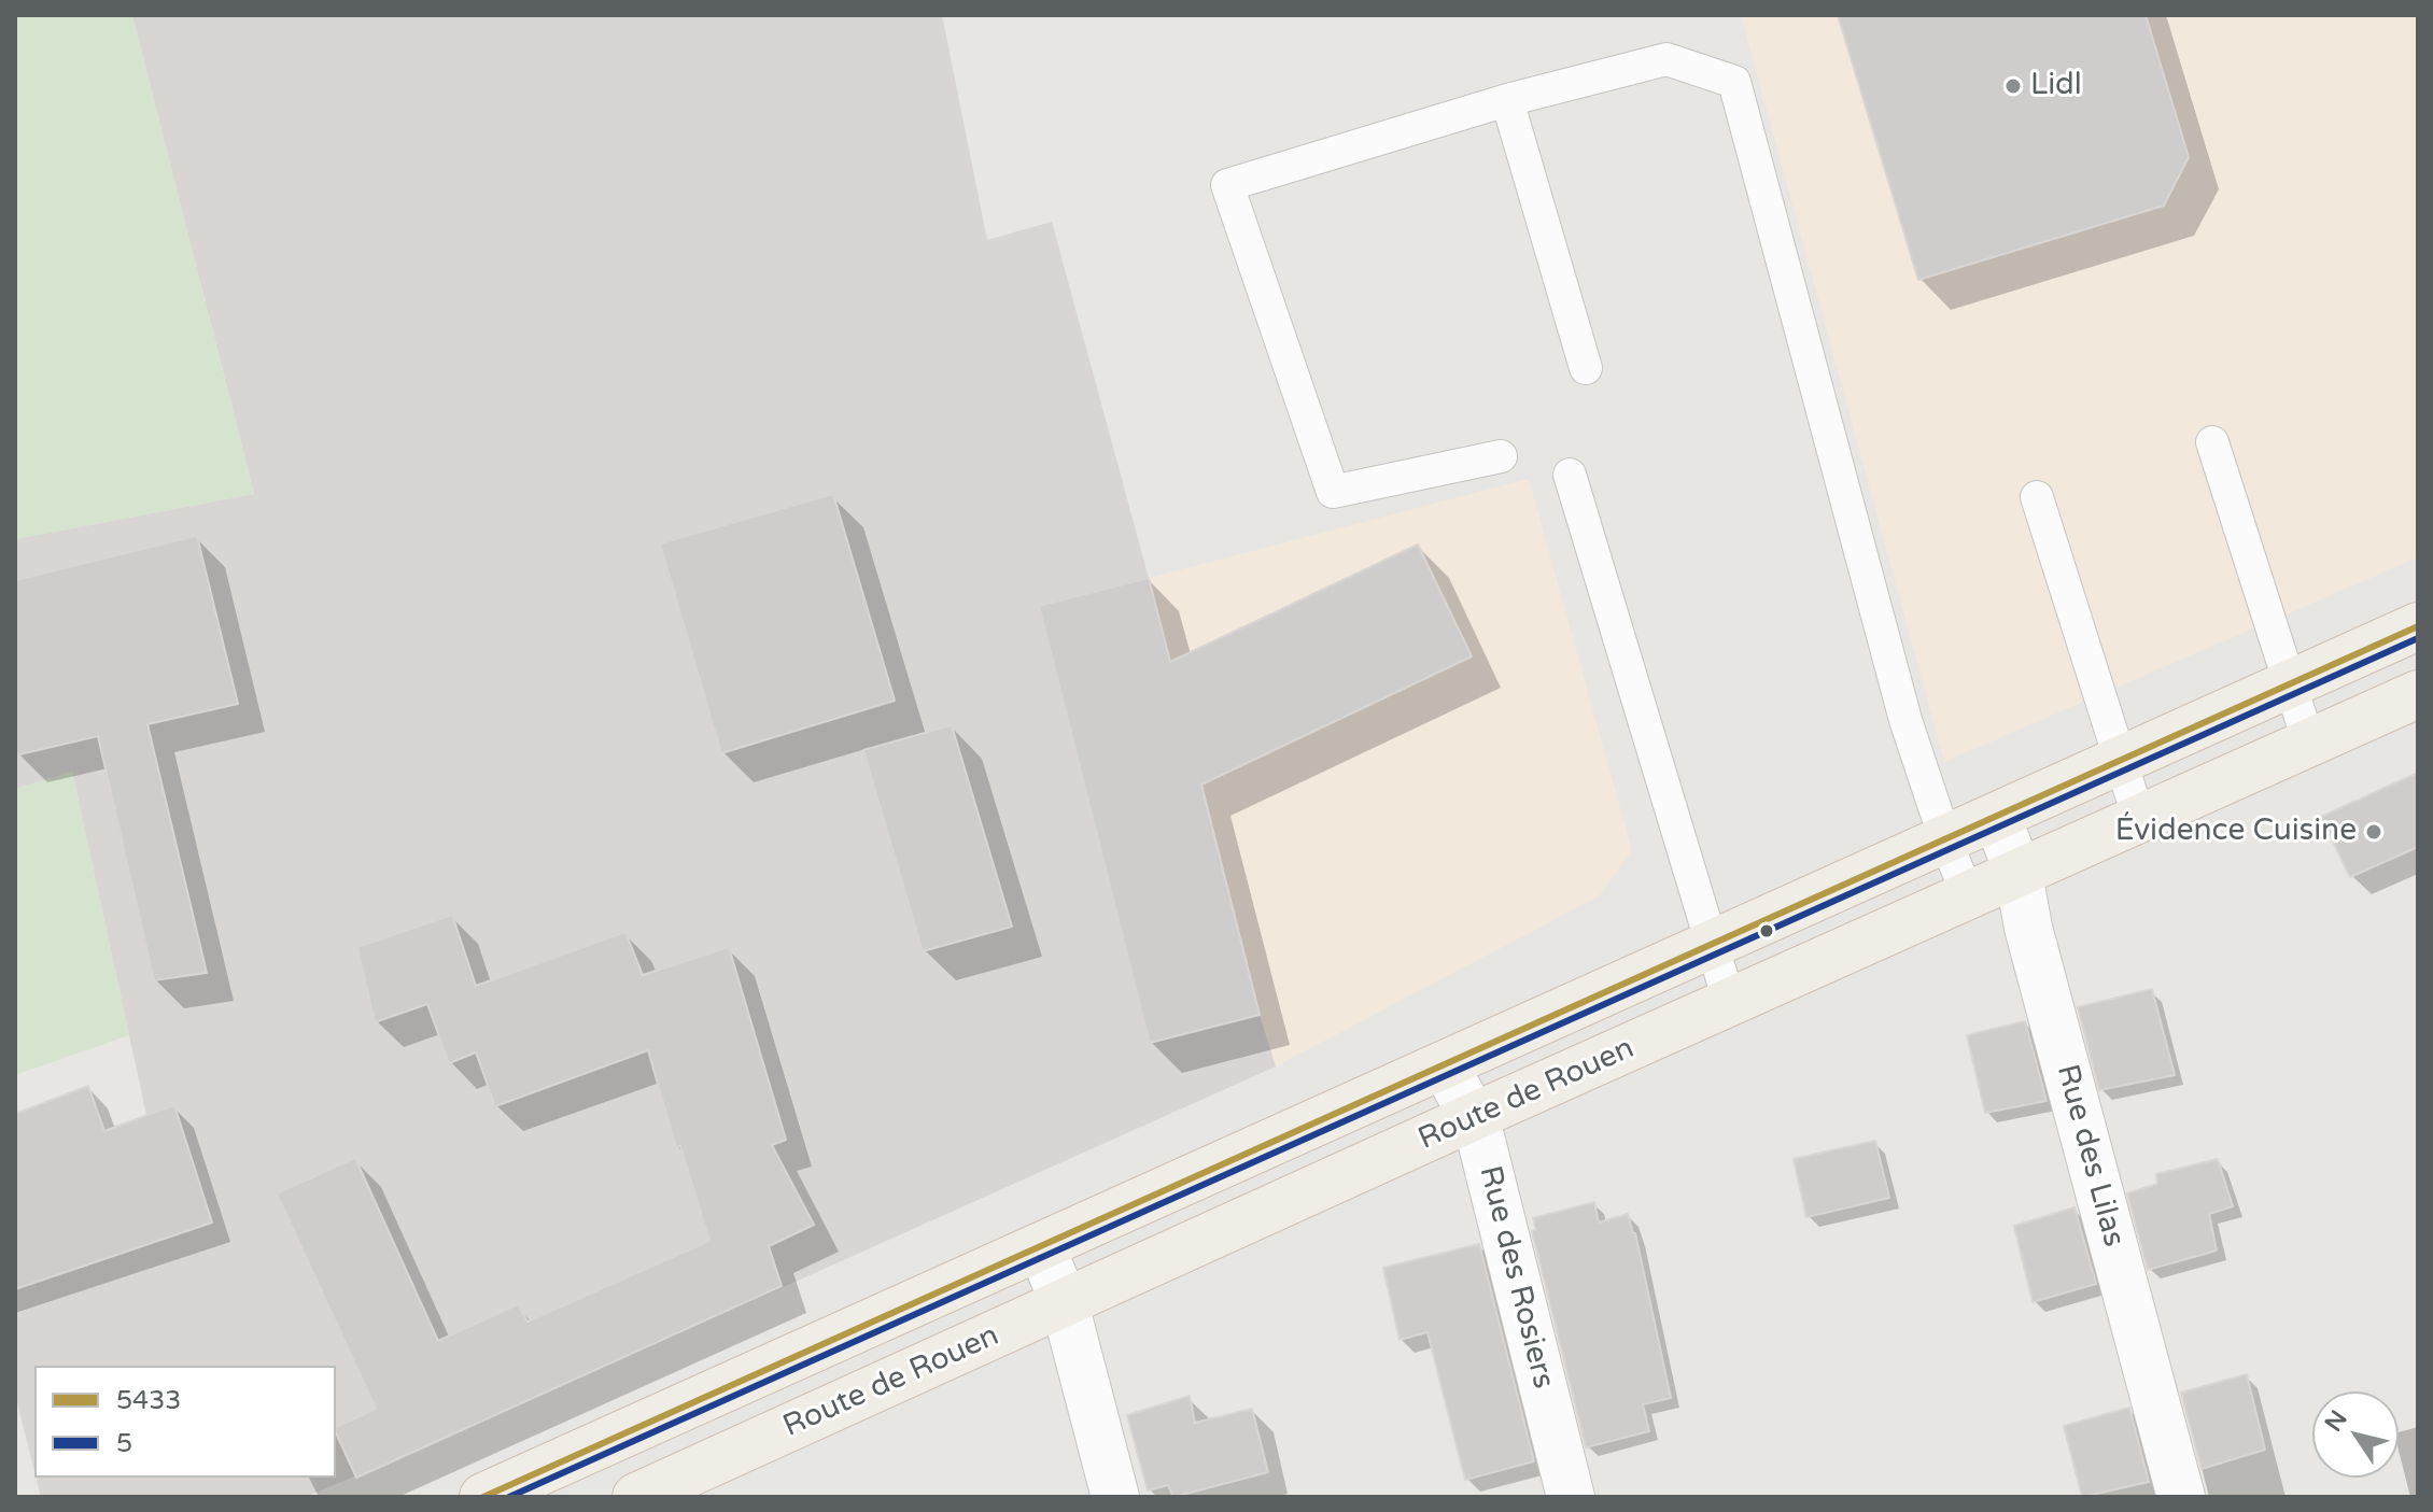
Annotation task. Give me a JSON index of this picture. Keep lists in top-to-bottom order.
{
  "streets": {
    "main road": ["Route de Rouen"],
    "street": ["Rue des Lilas", "Rue des Rosiers"]
  },
  "crossings": [
    ["Route de Rouen", "Rue des Lilas"],
    ["Route de Rouen", "Rue des Rosiers"]
  ],
  "places": ["Lidl", "Évidence Cuisine"],
  "lines": ["transit line 5433", "transit line 5"],
  "legend": ["5433", "5"],
  "north": "top left"
}
